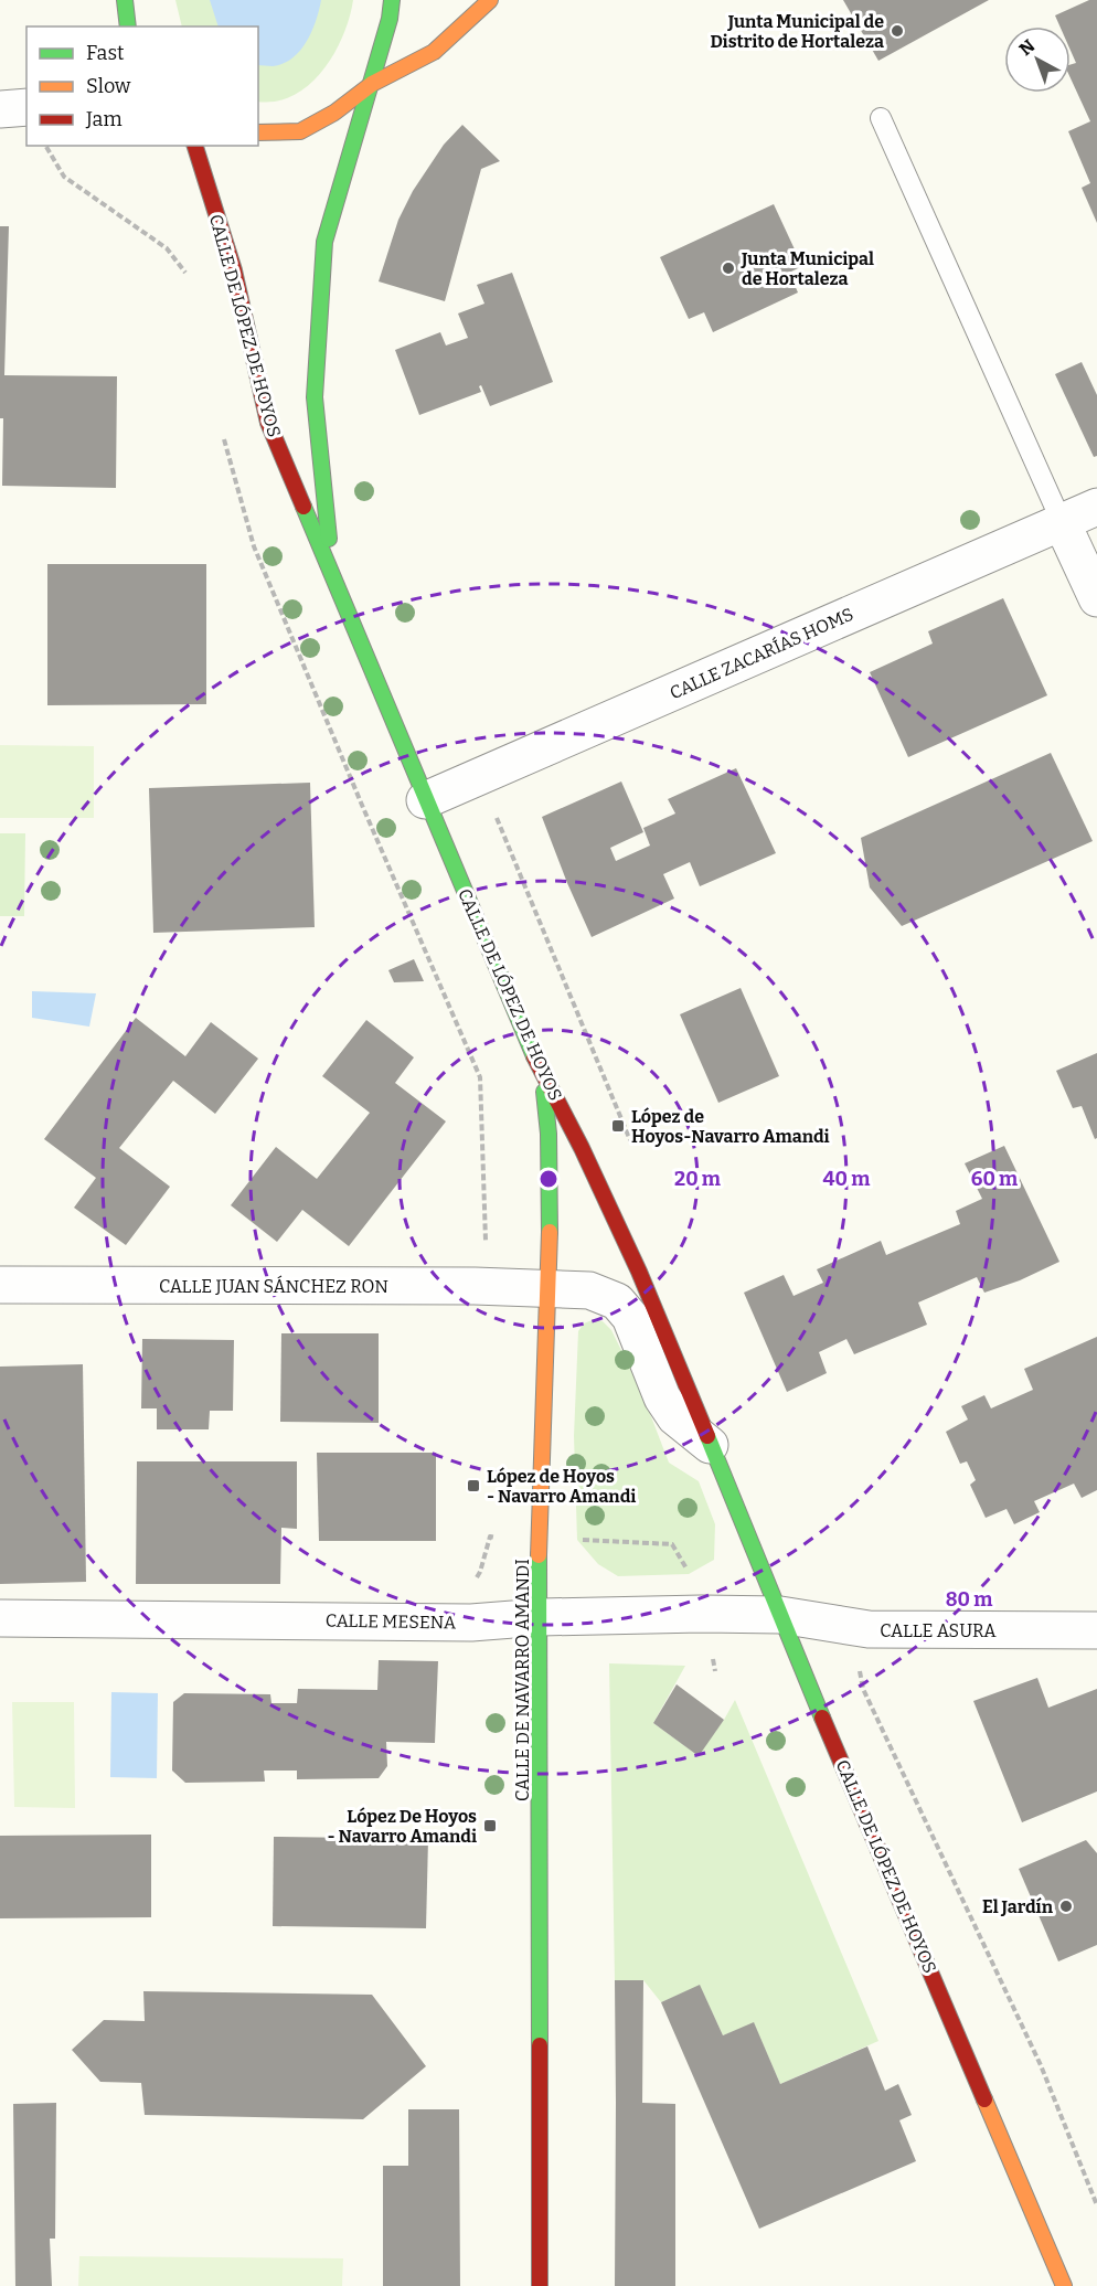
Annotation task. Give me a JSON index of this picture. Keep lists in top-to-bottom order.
{
  "streets": {
    "street": [
      "CALLE DE LÓPEZ DE HOYOS",
      "CALLE ZACARÍAS HOMS",
      "CALLE JUAN SÁNCHEZ RON",
      "CALLE MESENA",
      "CALLE ASURA",
      "CALLE DE NAVARRO AMANDI"
    ]
  },
  "crossings": [
    ["CALLE DE LÓPEZ DE HOYOS", "CALLE ZACARÍAS HOMS"],
    ["CALLE DE LÓPEZ DE HOYOS", "CALLE JUAN SÁNCHEZ RON"],
    ["CALLE DE LÓPEZ DE HOYOS", "CALLE MESENA"],
    ["CALLE DE LÓPEZ DE HOYOS", "CALLE ASURA"],
    ["CALLE DE LÓPEZ DE HOYOS", "CALLE DE NAVARRO AMANDI"],
    ["CALLE JUAN SÁNCHEZ RON", "CALLE DE NAVARRO AMANDI"],
    ["CALLE MESENA", "CALLE ASURA"],
    ["CALLE MESENA", "CALLE DE NAVARRO AMANDI"]
  ],
  "places": {
    "other": ["Junta Municipal de Distrito de Hortaleza", "Junta Municipal de Hortaleza", "El Jardín"],
    "transit": ["López de Hoyos-Navarro Amandi", "López de Hoyos - Navarro Amandi", "López De Hoyos - Navarro Amandi"]
  },
  "legend": ["Fast", "Slow", "Jam"],
  "north": "top left",
  "rings": [
    "20 m",
    "40 m",
    "60 m",
    "80 m"
  ]
}
